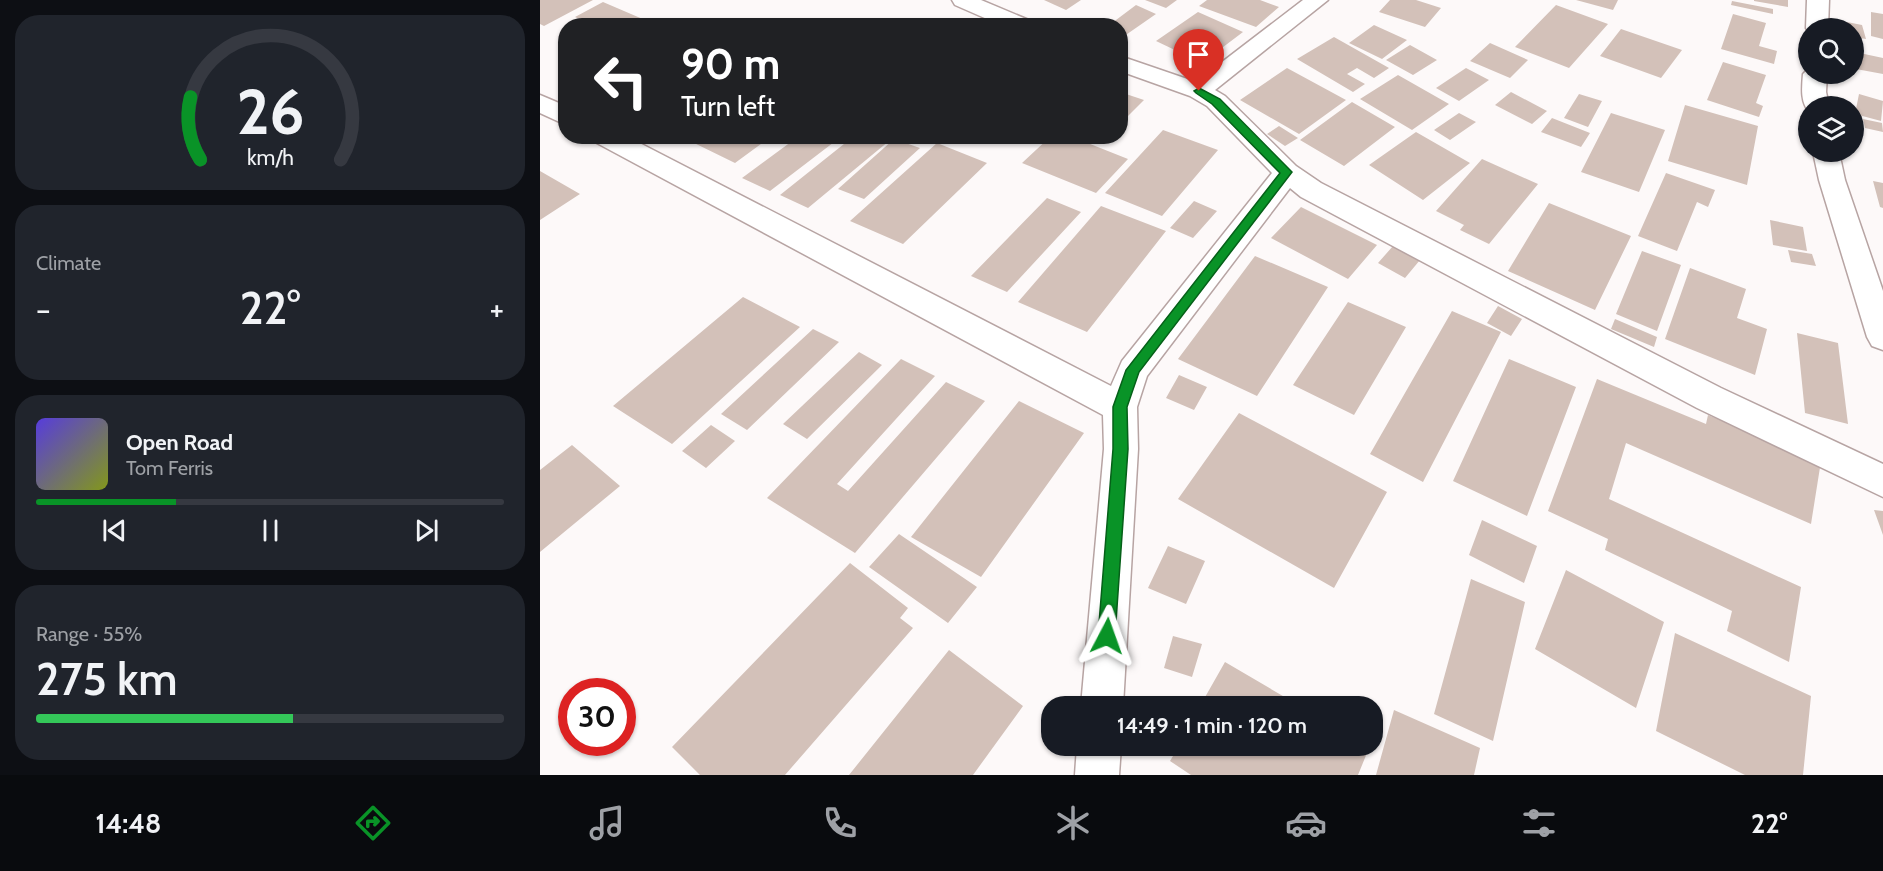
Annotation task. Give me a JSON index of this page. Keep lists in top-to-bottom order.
{
  "page": {
    "turn": ["90 m", "Turn left"],
    "tile": [
      "Climate",
      ["Range · 55%", "275 km"]
    ],
    "heat": ["−", "22°", "+"],
    "song": ["Open Road", "Tom Ferris"],
    "limit": "30",
    "trip": "14:49 · 1 min · 120 m",
    "tabs": ["14:48", "22°"],
    "gauge": ["26", "km/h"]
  }
}
